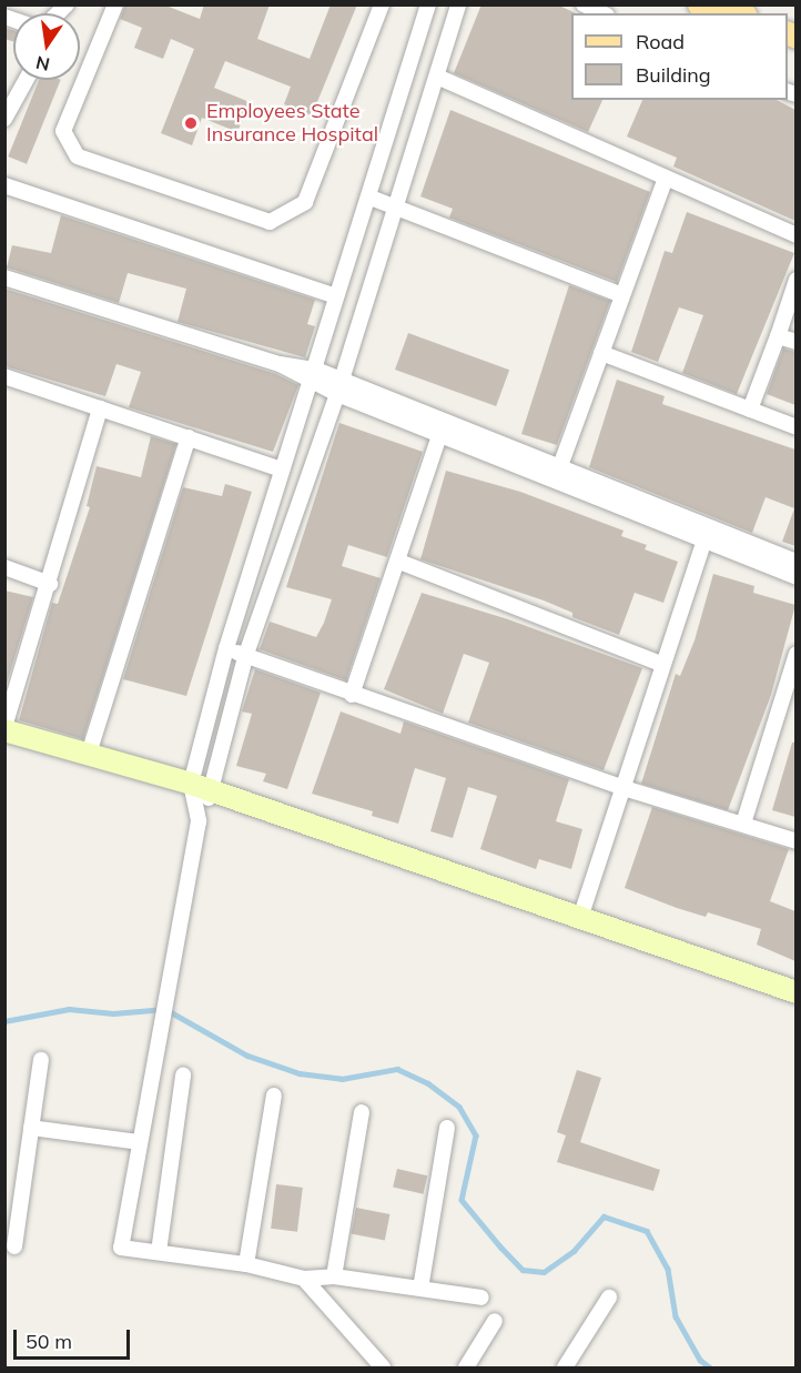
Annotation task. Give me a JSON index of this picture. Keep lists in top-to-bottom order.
{
  "places": ["Employees State Insurance Hospital"],
  "legend": ["Road", "Building"],
  "scale_bar": "50 m",
  "north": "bottom"
}
